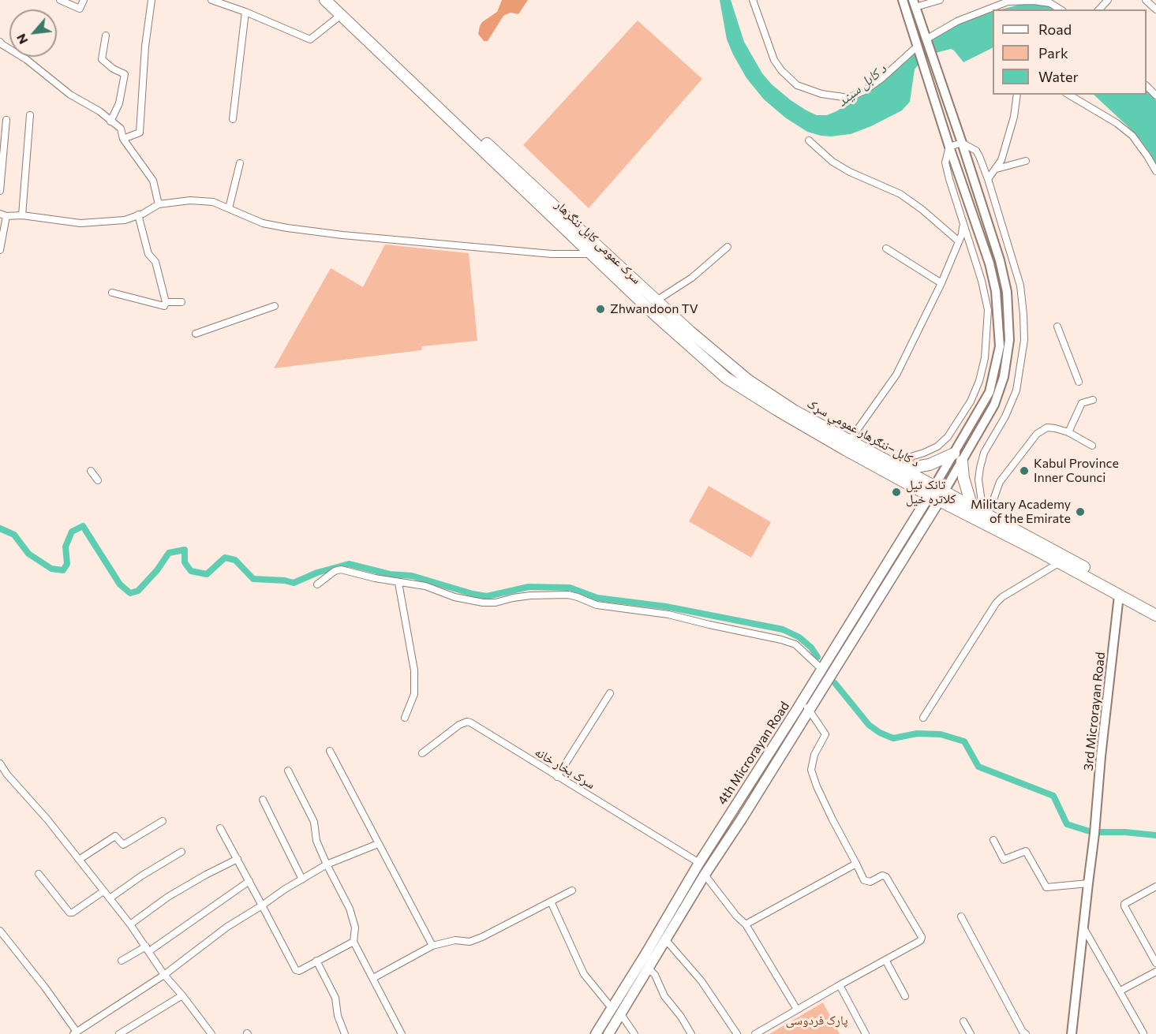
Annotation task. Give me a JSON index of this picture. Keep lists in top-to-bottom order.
{
  "streets": {
    "highway": ["سرک عمومی کابل ننگرهار", "د کابل–ننګرهار عمومي سړک"],
    "main road": ["3rd Microrayan Road", "4th Microrayan Road"],
    "street": ["سرک بخار خانه"]
  },
  "crossings": [
    ["سرک عمومی کابل ننگرهار", "د کابل–ننګرهار عمومي سړک"],
    ["سرک عمومی کابل ننگرهار", "4th Microrayan Road"],
    ["د کابل–ننګرهار عمومي سړک", "3rd Microrayan Road"],
    ["د کابل–ننګرهار عمومي سړک", "4th Microrayan Road"],
    ["4th Microrayan Road", "سرک بخار خانه"]
  ],
  "water": ["د کابل سيند"],
  "parks": ["پارک فردوسی"],
  "places": [
    "Zhwandoon TV",
    "Kabul Province Inner Counci",
    "تانک تیل کلاتره خیل",
    "Military Academy of the Emirate"
  ],
  "legend": ["Road", "Park", "Water"],
  "north": "bottom left"
}
